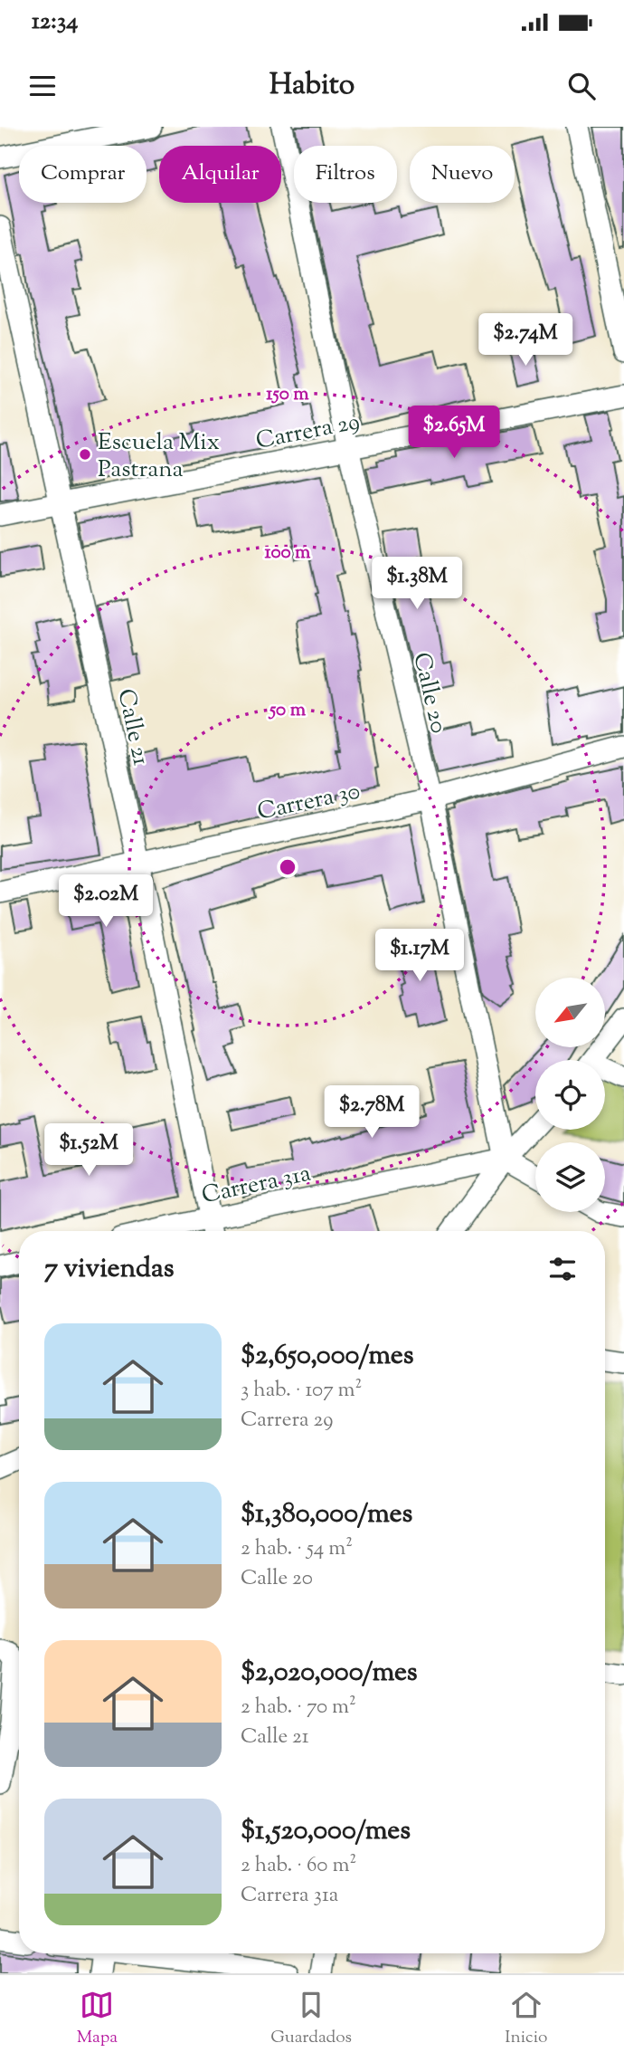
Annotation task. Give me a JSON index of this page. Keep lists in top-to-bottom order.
{
  "streets": {
    "street": [
      "Carrera 29",
      "Calle 20",
      "Calle 21",
      "Carrera 30",
      "Carrera 31a"
    ]
  },
  "crossings": [
    ["Carrera 29", "Calle 20"],
    ["Carrera 29", "Calle 21"],
    ["Calle 20", "Carrera 30"],
    ["Calle 20", "Carrera 31a"],
    ["Calle 21", "Carrera 30"],
    ["Calle 21", "Carrera 31a"]
  ],
  "places": ["Escuela Mix Pastrana"],
  "north": "bottom left",
  "page": {
    "status": "12:34",
    "header": "Habito",
    "chip": [
      "Comprar",
      "Alquilar",
      "Filtros",
      "Nuevo"
    ],
    "price": [
      "$2.74M",
      "$2.65M",
      "$1.38M",
      "$2.02M",
      "$1.17M",
      "$2.78M",
      "$1.52M"
    ],
    "heading": "7 viviendas",
    "list": [
      {
        "name": "$2,650,000/mes",
        "note": "3 hab. · 107 m² · Carrera 29"
      },
      {
        "name": "$1,380,000/mes",
        "note": "2 hab. · 54 m² · Calle 20"
      },
      {
        "name": "$2,020,000/mes",
        "note": "2 hab. · 70 m² · Calle 21"
      },
      {
        "name": "$1,520,000/mes",
        "note": "2 hab. · 60 m² · Carrera 31a"
      }
    ],
    "tabs": ["Mapa", "Guardados", "Inicio"]
  },
  "rings": ["150 m", "100 m", "50 m"]
}
